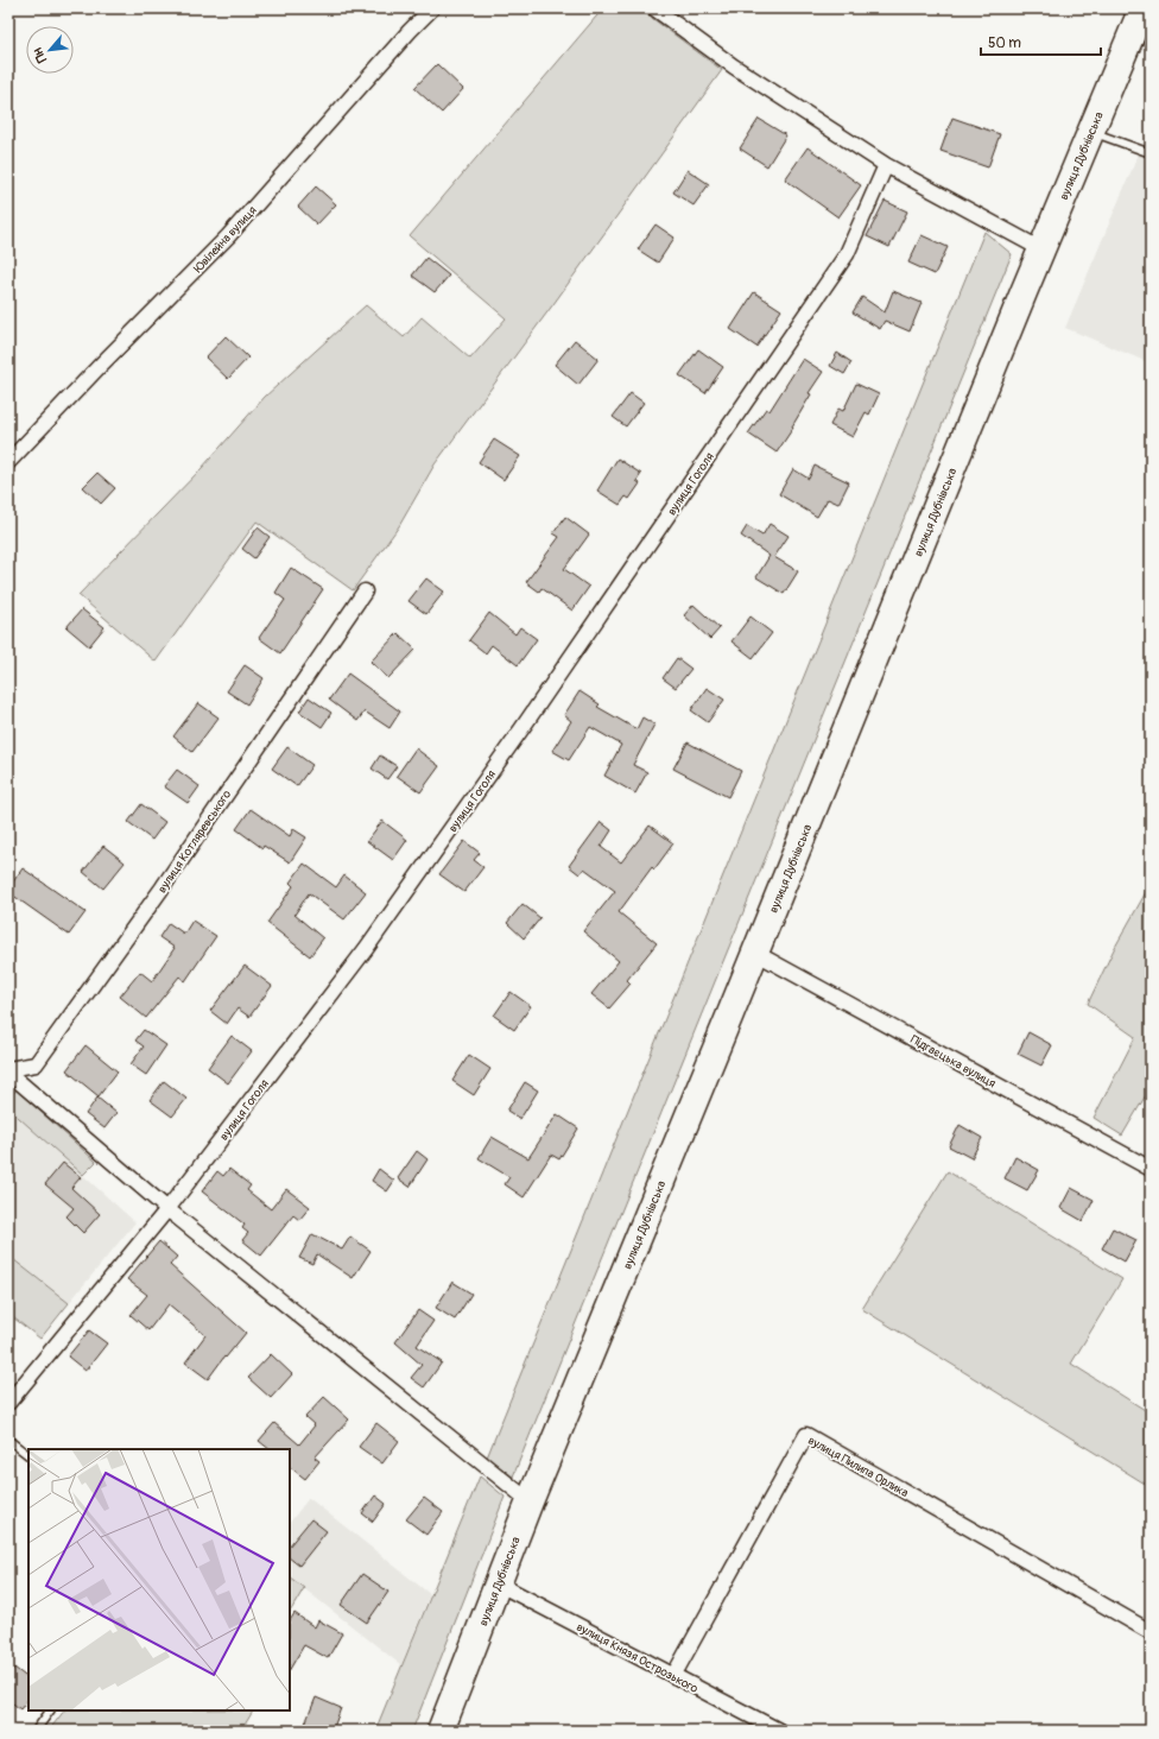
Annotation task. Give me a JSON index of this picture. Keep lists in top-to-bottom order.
{
  "streets": {
    "highway": ["вулиця Дубнівська"],
    "street": [
      "Ювілейна вулиця",
      "вулиця Гоголя",
      "вулиця Котляревського",
      "Підгаєцька вулиця",
      "вулиця Пилипа Орлика",
      "вулиця Князя Острозького"
    ]
  },
  "crossings": [
    ["вулиця Дубнівська", "Підгаєцька вулиця"],
    ["вулиця Дубнівська", "вулиця Князя Острозького"],
    ["вулиця Пилипа Орлика", "вулиця Князя Острозького"]
  ],
  "scale_bar": "50 m",
  "north": "bottom left"
}
